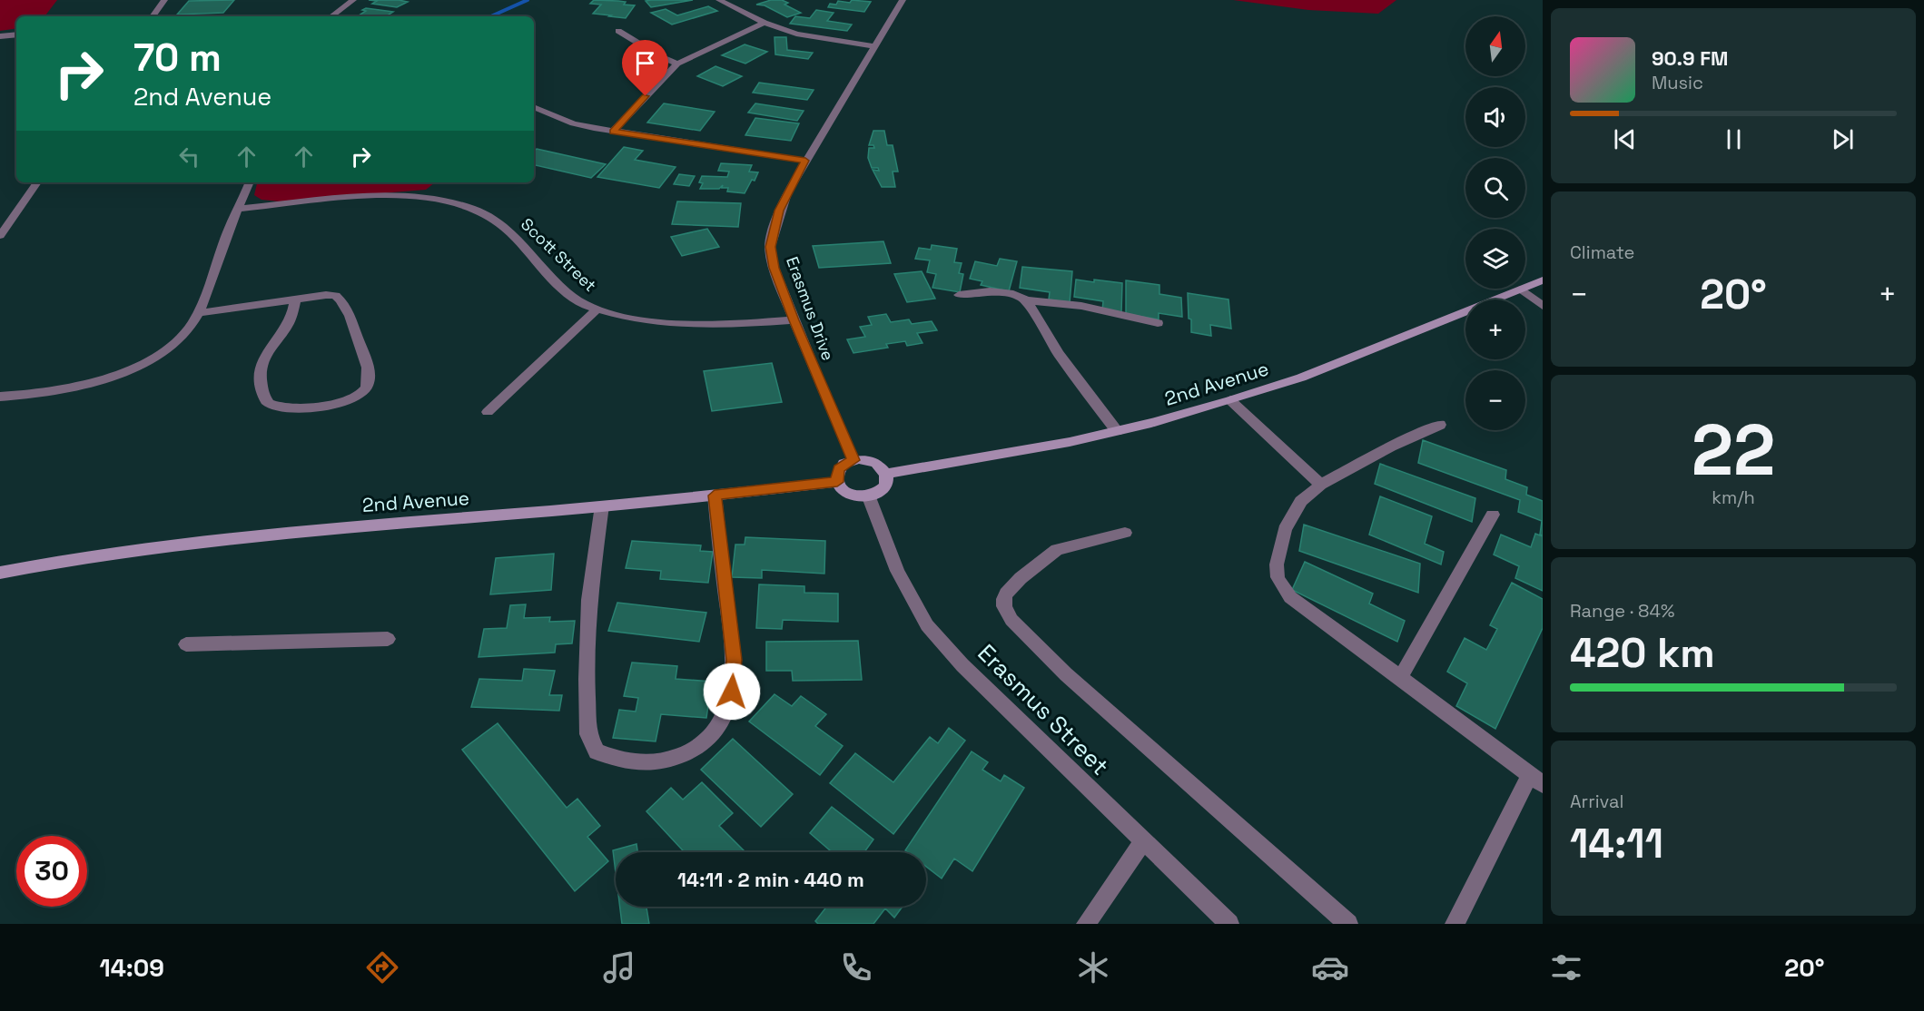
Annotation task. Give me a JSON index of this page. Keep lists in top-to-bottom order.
{
  "streets": {
    "street": [
      "Scott Street",
      "Erasmus Drive",
      "2nd Avenue",
      "Erasmus Street"
    ]
  },
  "crossings": [
    ["Scott Street", "Erasmus Drive"],
    ["Erasmus Drive", "2nd Avenue"],
    ["Erasmus Drive", "Erasmus Street"],
    ["2nd Avenue", "Erasmus Street"]
  ],
  "north": "top",
  "page": {
    "map_buttons": ["+", "−"],
    "turn": ["70 m", "2nd Avenue"],
    "song": ["90.9 FM", "Music"],
    "tile": [
      "Climate",
      ["22", "km/h"],
      ["Range · 84%", "420 km"],
      ["Arrival", "14:11"]
    ],
    "heat": ["−", "20°", "+"],
    "limit": "30",
    "trip": "14:11 · 2 min · 440 m",
    "tabs": ["14:09", "20°"]
  }
}
